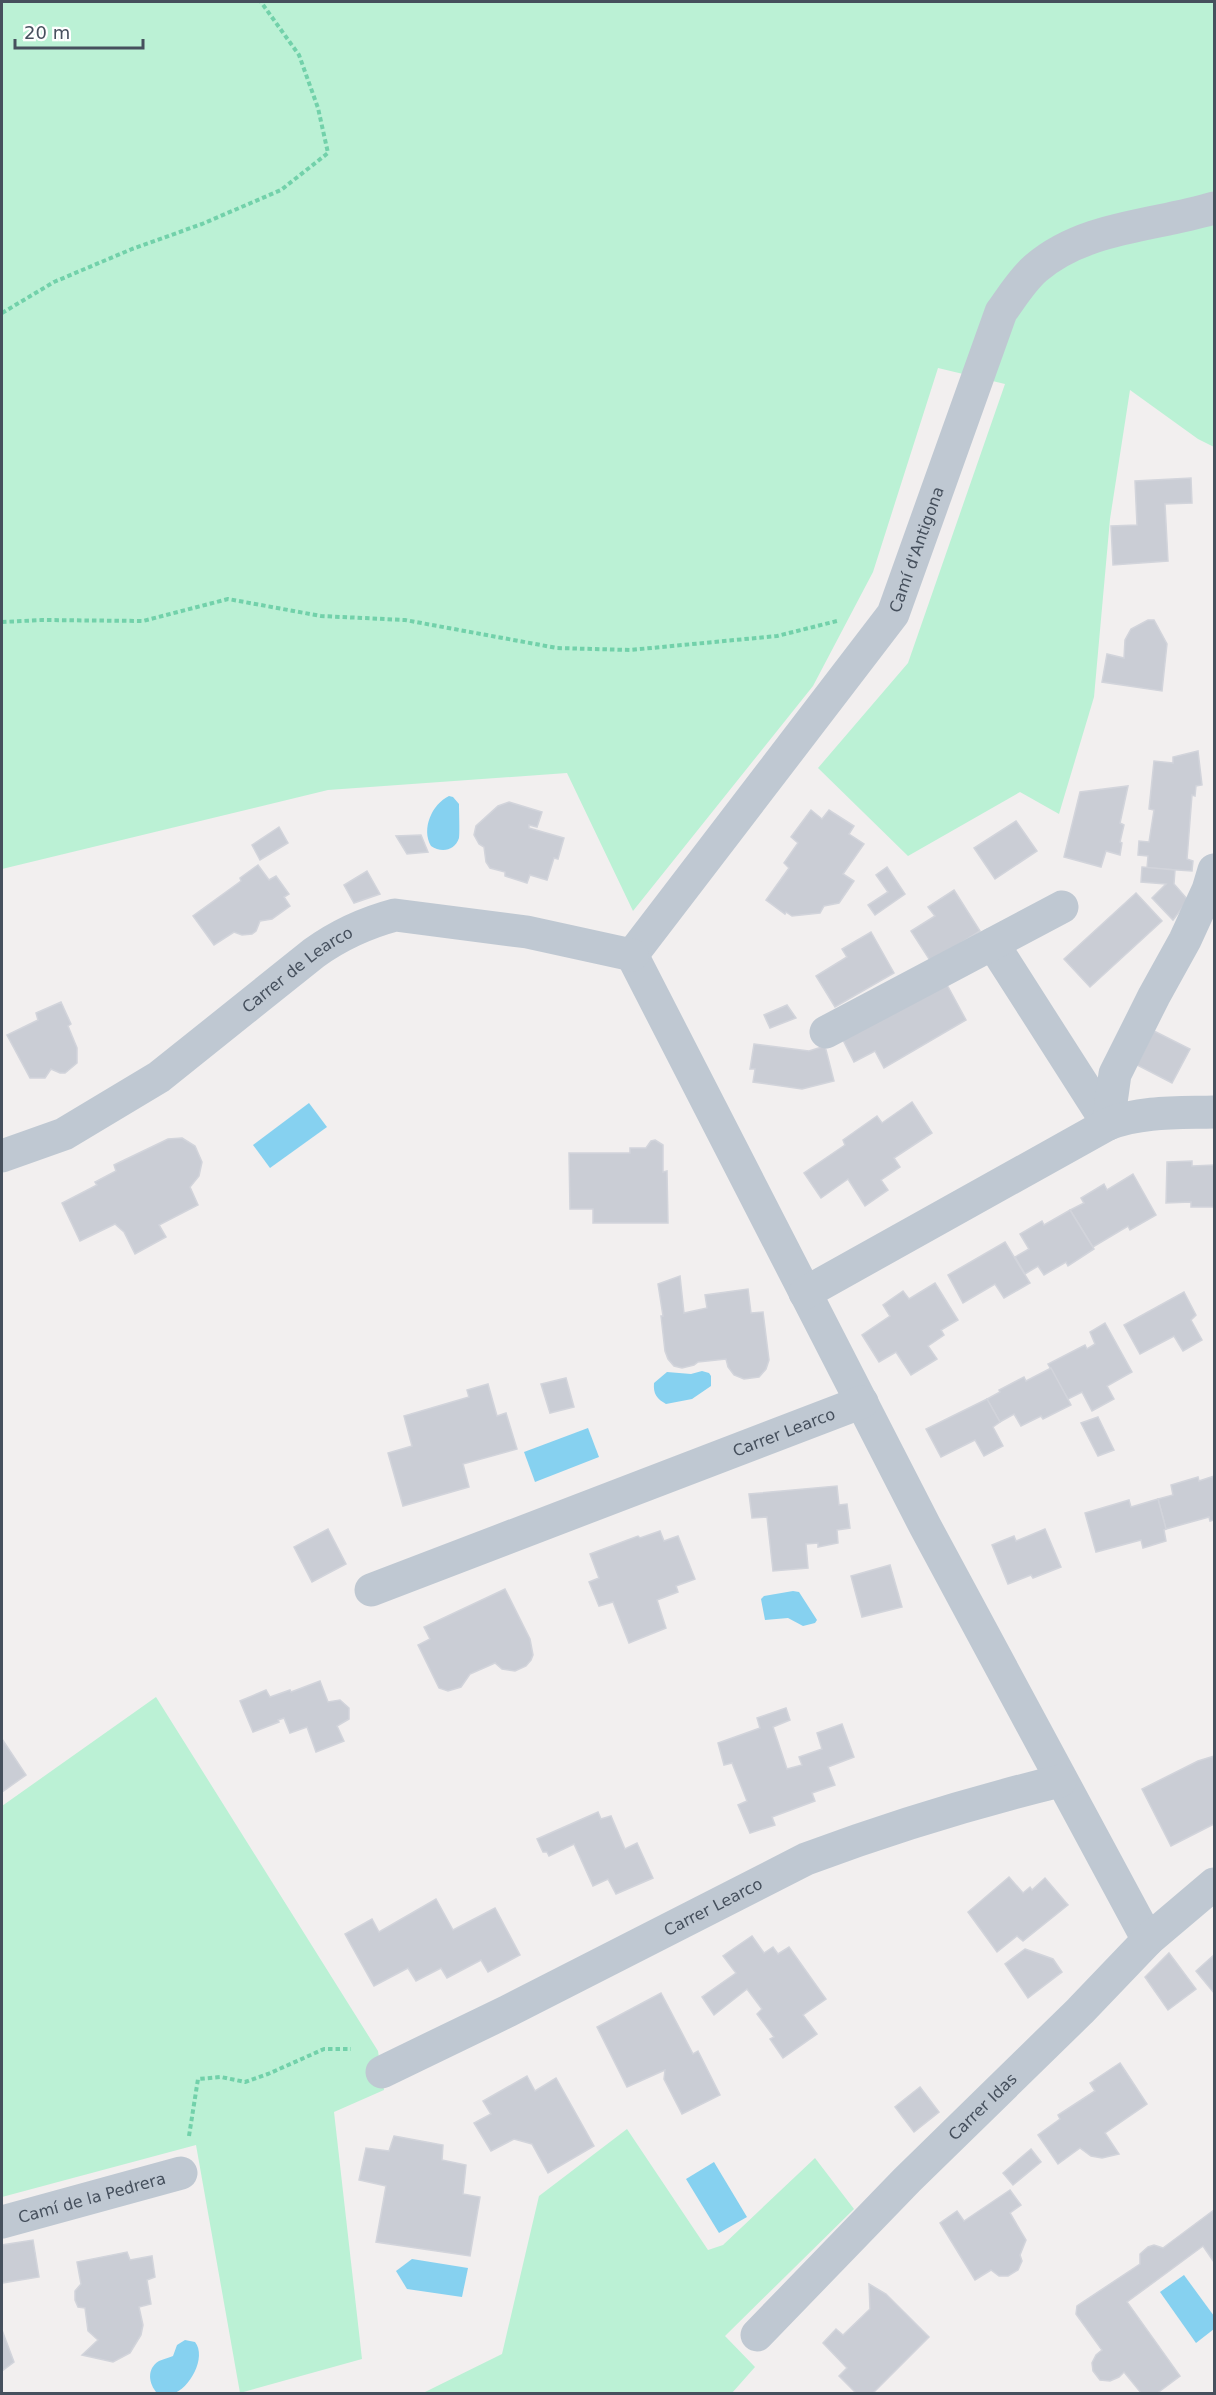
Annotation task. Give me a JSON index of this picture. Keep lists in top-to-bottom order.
{
  "streets": {
    "street": [
      "Camí d'Antigona",
      "Carrer de Learco",
      "Carrer Learco",
      "Carrer Idas",
      "Camí de la Pedrera"
    ]
  },
  "crossings": [
    ["Camí d'Antigona", "Carrer de Learco"]
  ],
  "scale_bar": "20 m"
}
